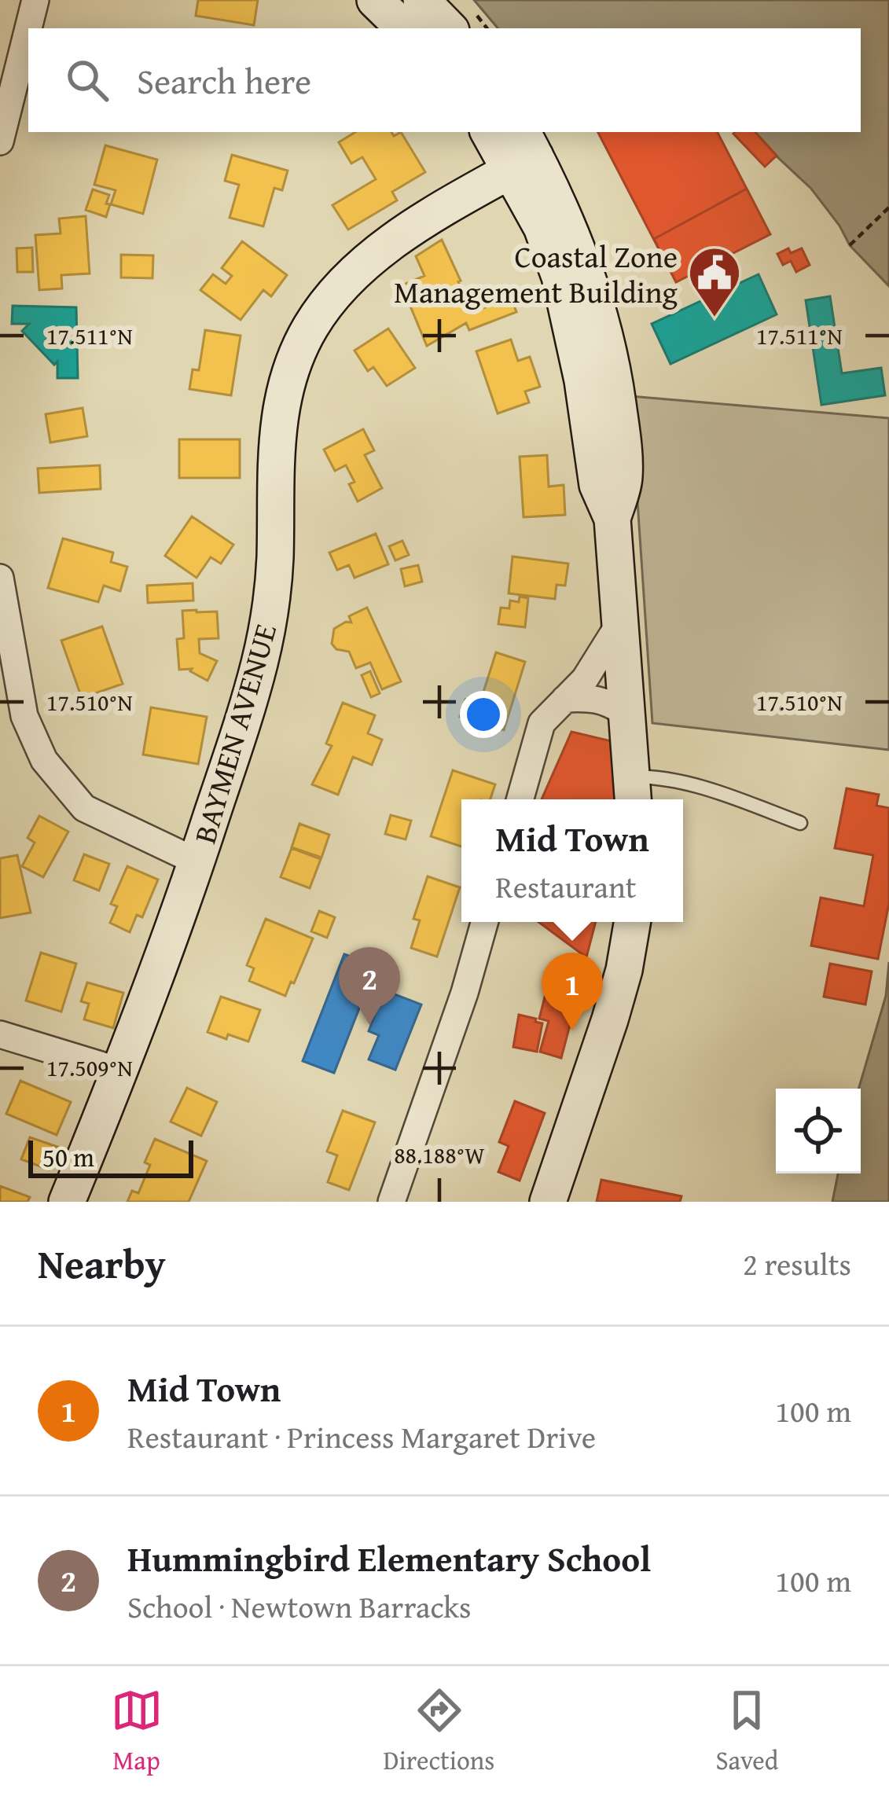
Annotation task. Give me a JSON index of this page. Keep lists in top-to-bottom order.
{
  "streets": {
    "main road": ["BAYMEN AVENUE"]
  },
  "places": {
    "public building": ["Coastal Zone Management Building"]
  },
  "scale_bar": "50 m",
  "page": {
    "search": "Search here",
    "popup": ["Mid Town", "Restaurant"],
    "pins": ["2", "1"],
    "scale": "50 m",
    "heading": ["Nearby", "2 results"],
    "list": [
      {
        "mark": "1",
        "name": "Mid Town",
        "note": "Restaurant · Princess Margaret Drive",
        "value": "100 m"
      },
      {
        "mark": "2",
        "name": "Hummingbird Elementary School",
        "note": "School · Newtown Barracks",
        "value": "100 m"
      }
    ],
    "nav": ["Map", "Directions", "Saved"]
  },
  "coordinates": [
    "17.511°N",
    "17.510°N",
    "17.509°N",
    "88.188°W"
  ]
}
